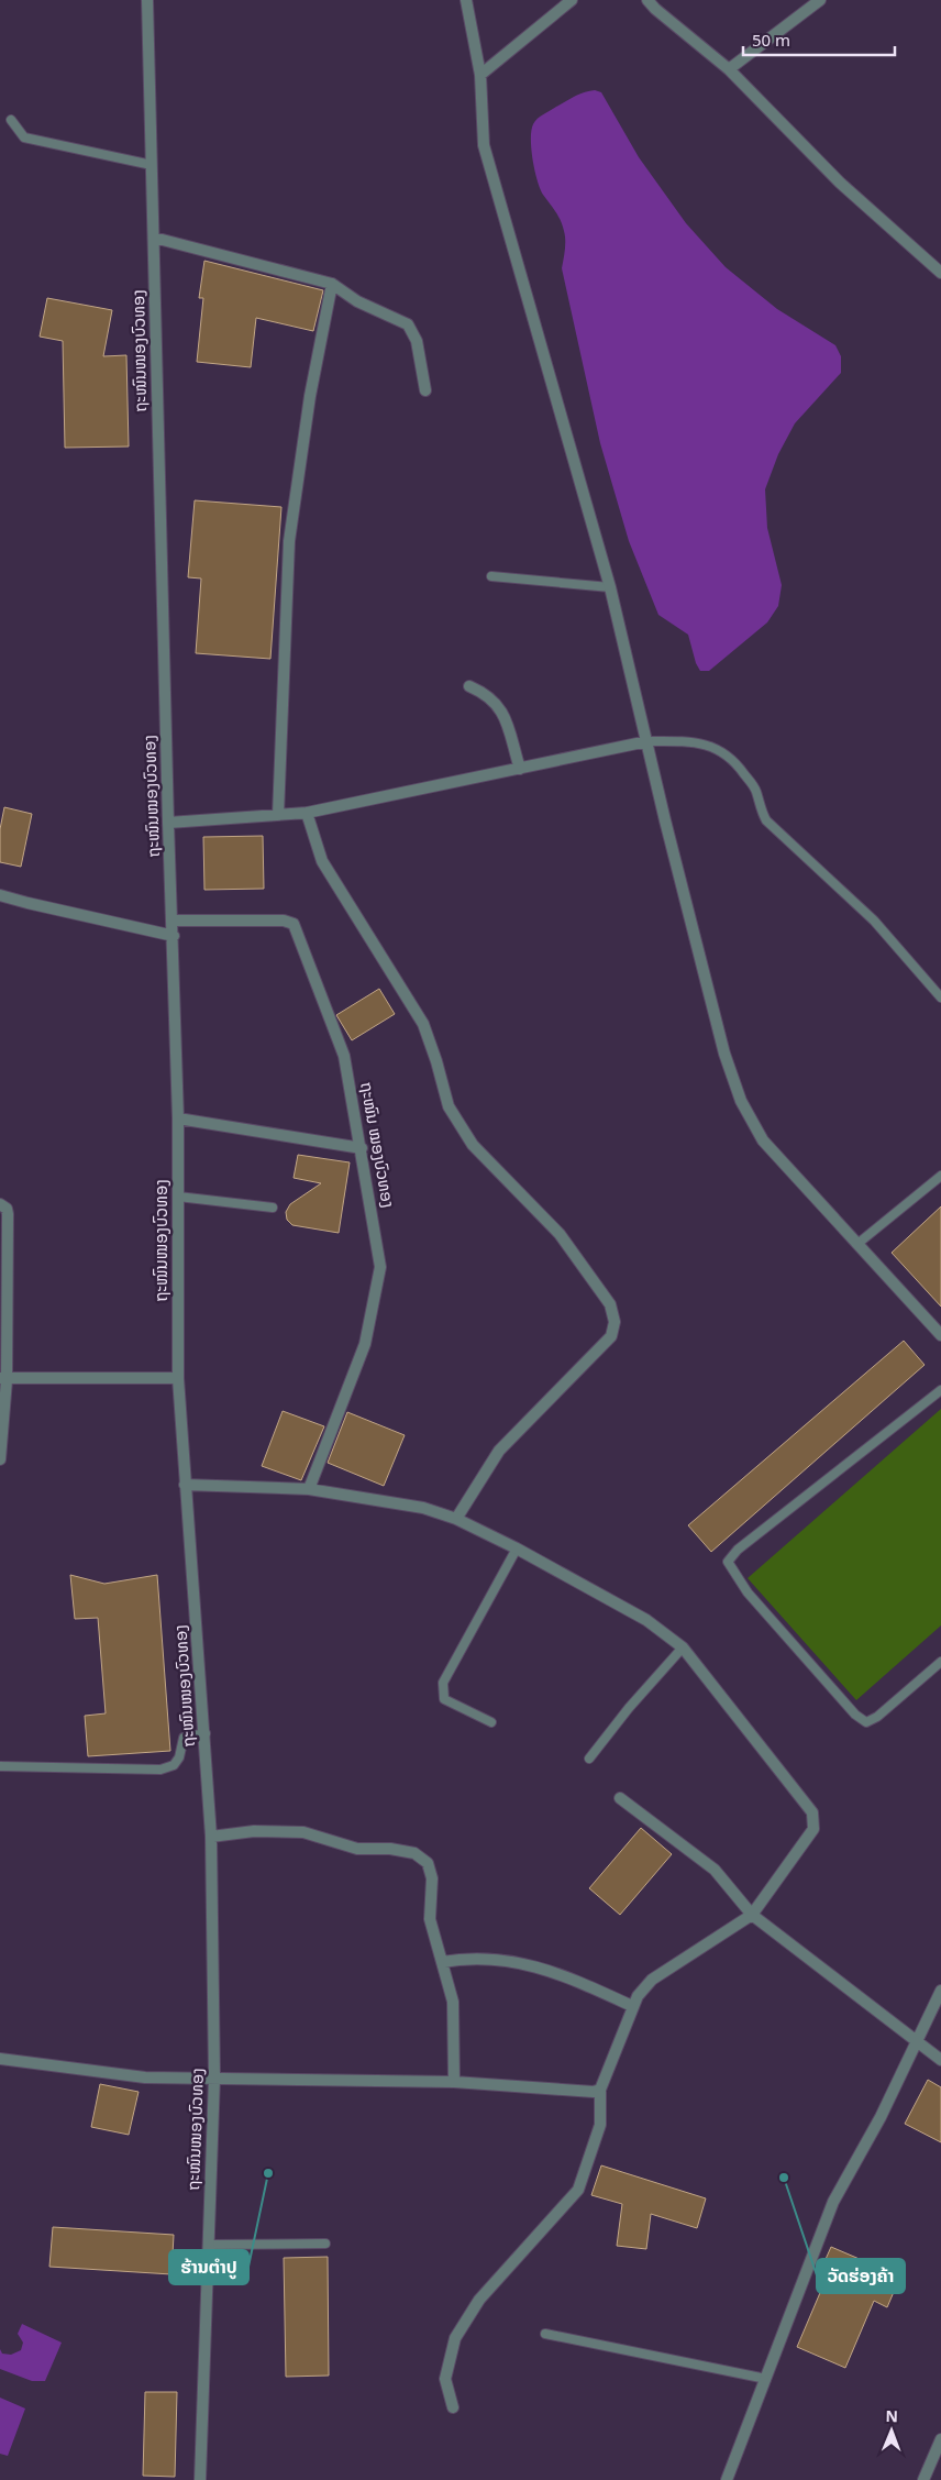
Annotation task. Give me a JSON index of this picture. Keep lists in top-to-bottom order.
{
  "streets": {
    "street": ["ຖະໜົນໜອງບົວທອງ", "ຖະໜົນ ໝອງບົວທອງ"]
  },
  "crossings": [
    ["ຖະໜົນໜອງບົວທອງ", "ຖະໜົນ ໝອງບົວທອງ"]
  ],
  "places": ["ຮ້ານຕຳປູ", "ວັດຮ່ອງຄ້າ"],
  "scale_bar": "50 m",
  "north": "top"
}
